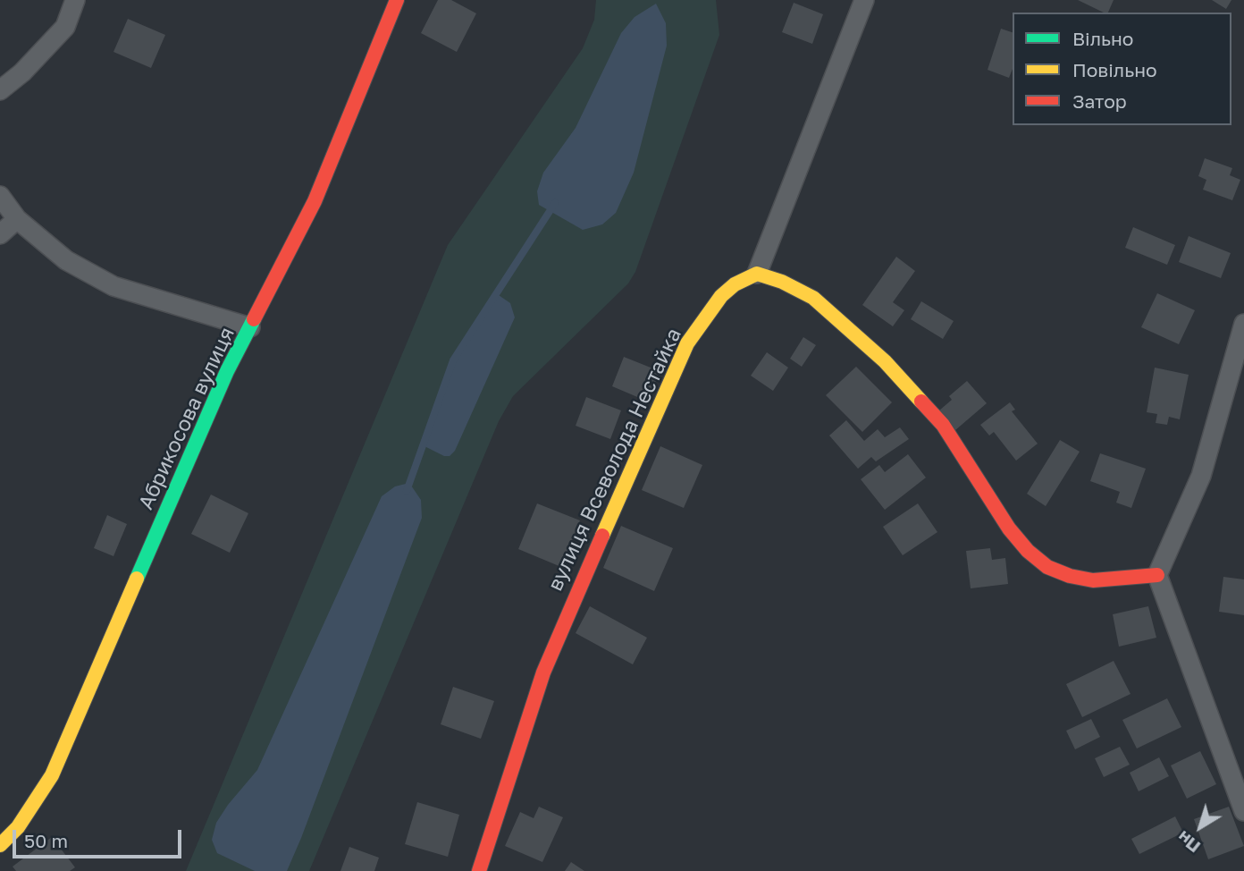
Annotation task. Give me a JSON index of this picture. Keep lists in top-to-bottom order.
{
  "streets": {
    "street": ["Абрикосова вулиця", "вулиця Всеволода Нестайка"]
  },
  "legend": ["Вільно", "Повільно", "Затор"],
  "scale_bar": "50 m",
  "north": "bottom left"
}
